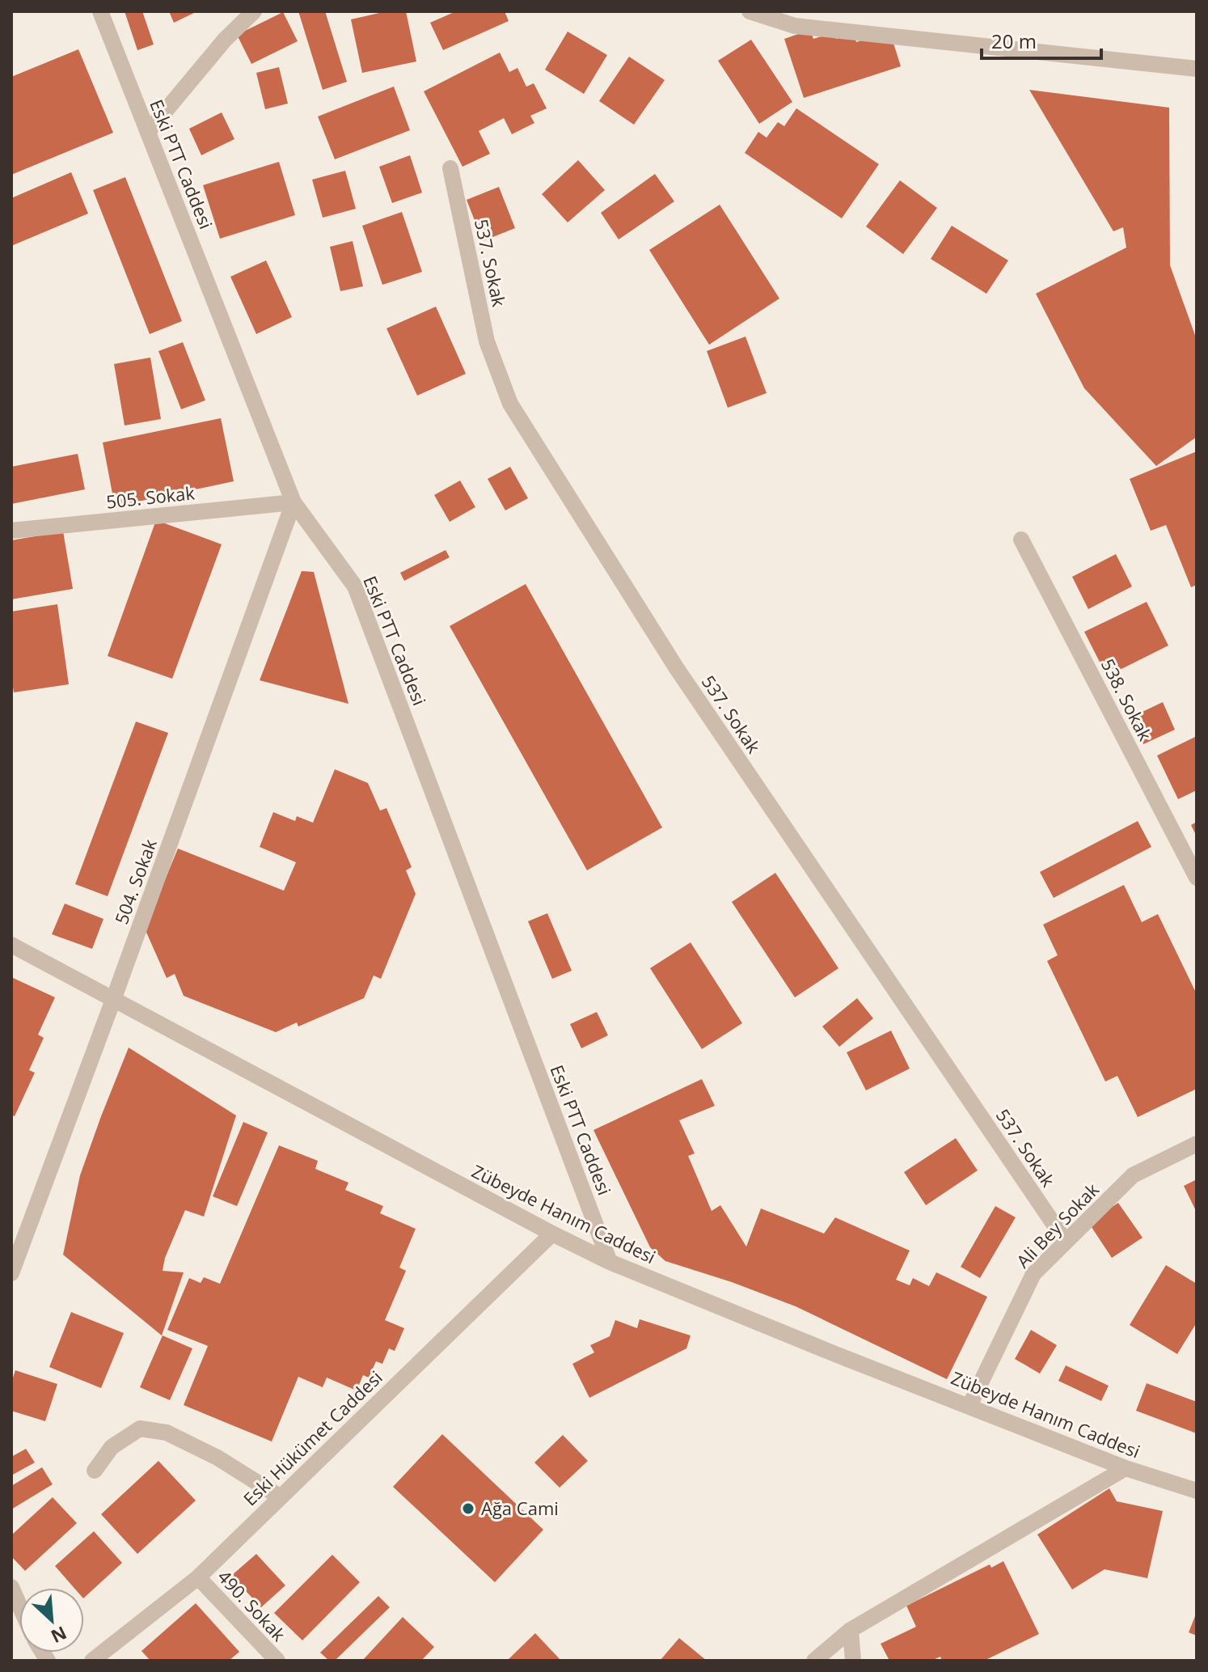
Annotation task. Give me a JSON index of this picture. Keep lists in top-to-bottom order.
{
  "streets": {
    "street": [
      "Eski PTT Caddesi",
      "537. Sokak",
      "505. Sokak",
      "538. Sokak",
      "504. Sokak",
      "Zübeyde Hanım Caddesi",
      "Ali Bey Sokak",
      "Eski Hükümet Caddesi",
      "490. Sokak"
    ]
  },
  "crossings": [
    ["Eski PTT Caddesi", "505. Sokak"],
    ["Eski PTT Caddesi", "504. Sokak"],
    ["Eski PTT Caddesi", "Zübeyde Hanım Caddesi"],
    ["537. Sokak", "Ali Bey Sokak"],
    ["505. Sokak", "504. Sokak"],
    ["504. Sokak", "Zübeyde Hanım Caddesi"],
    ["Zübeyde Hanım Caddesi", "Ali Bey Sokak"],
    ["Zübeyde Hanım Caddesi", "Eski Hükümet Caddesi"],
    ["Eski Hükümet Caddesi", "490. Sokak"]
  ],
  "places": ["Ağa Cami"],
  "scale_bar": "20 m",
  "north": "bottom right"
}
